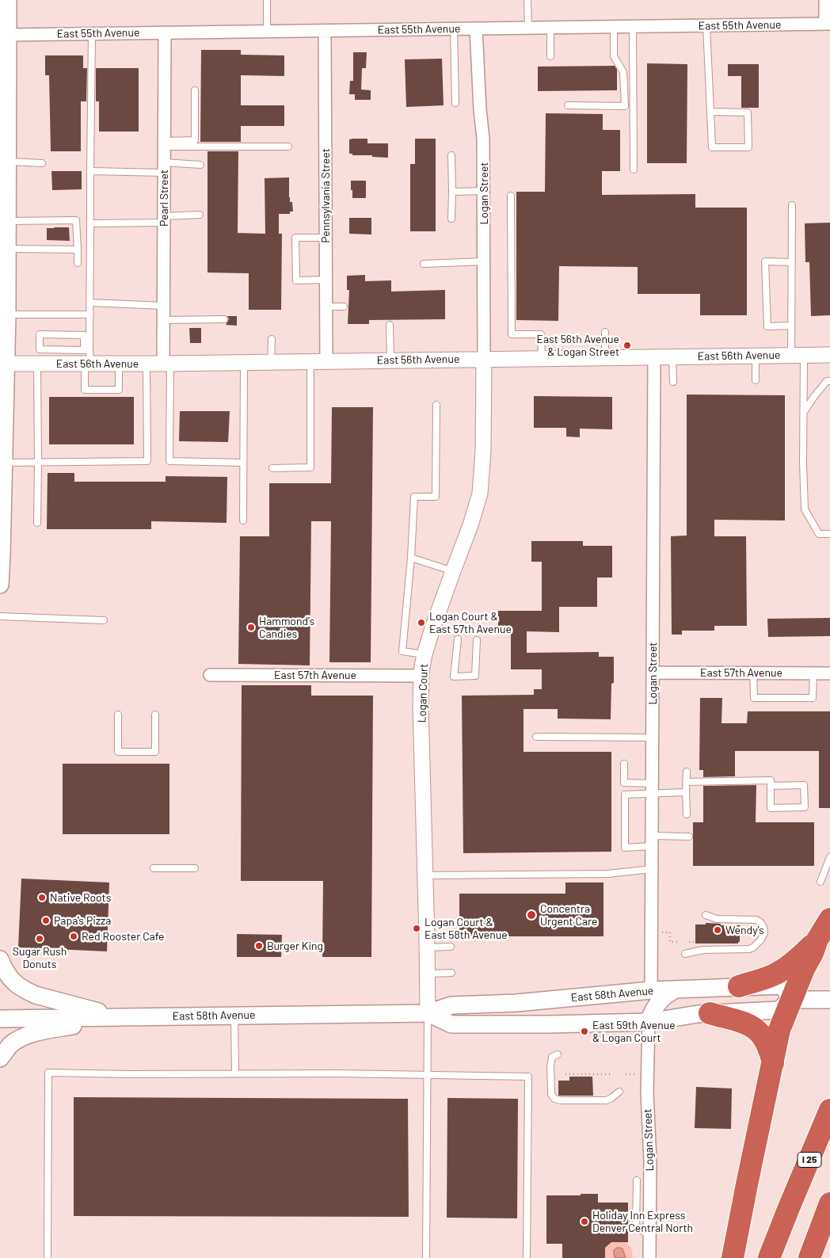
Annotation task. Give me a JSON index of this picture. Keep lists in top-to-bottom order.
{
  "streets": {
    "highway": ["I 25"],
    "main road": ["East 58th Avenue"],
    "street": [
      "East 55th Avenue",
      "Logan Street",
      "Pennsylvania Street",
      "Pearl Street",
      "East 56th Avenue",
      "East 57th Avenue",
      "Logan Court"
    ]
  },
  "crossings": [
    ["East 55th Avenue", "Logan Street"],
    ["East 55th Avenue", "Pennsylvania Street"],
    ["East 55th Avenue", "Pearl Street"],
    ["Logan Street", "East 56th Avenue"],
    ["Logan Street", "East 57th Avenue"],
    ["Logan Street", "Logan Court"],
    ["Logan Street", "East 58th Avenue"],
    ["Pennsylvania Street", "East 56th Avenue"],
    ["Pearl Street", "East 56th Avenue"],
    ["East 56th Avenue", "Logan Court"],
    ["East 57th Avenue", "Logan Court"],
    ["Logan Court", "East 58th Avenue"]
  ],
  "places": [
    "East 56th Avenue & Logan Street",
    "Logan Court & East 57th Avenue",
    "Hammond's Candies",
    "Native Roots",
    "Concentra Urgent Care",
    "Papa's Pizza",
    "Logan Court & East 58th Avenue",
    "Wendy's",
    "Red Rooster Cafe",
    "Sugar Rush Donuts",
    "Burger King",
    "East 59th Avenue & Logan Court",
    "Holiday Inn Express Denver Central North"
  ]
}
